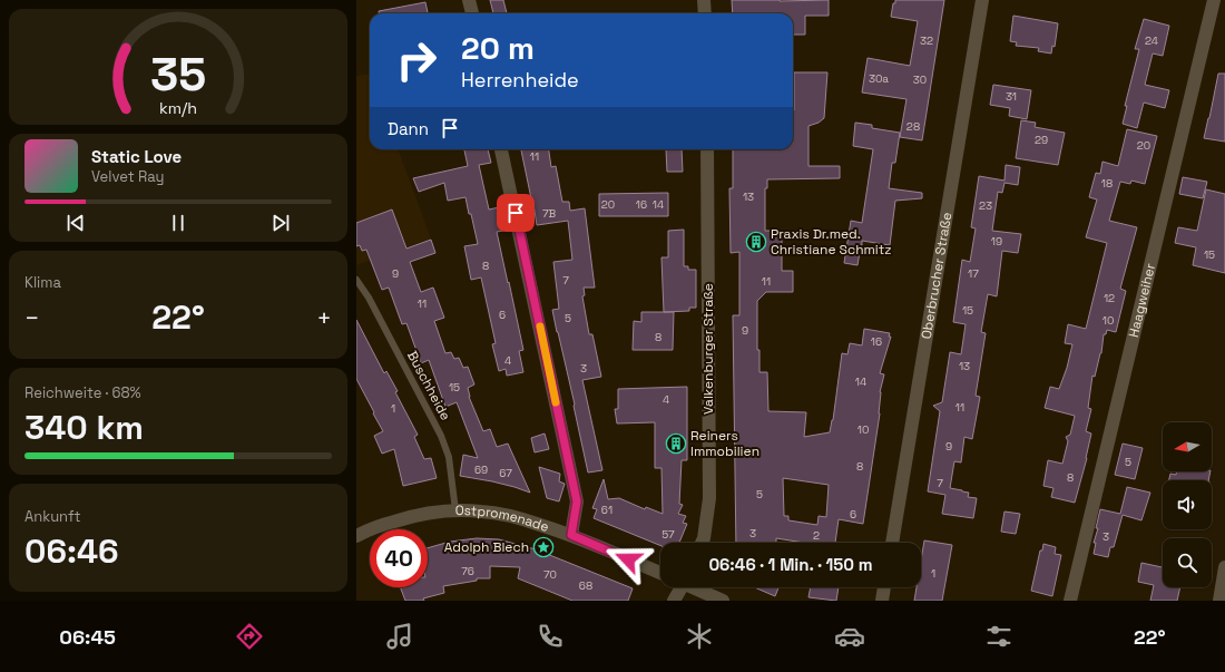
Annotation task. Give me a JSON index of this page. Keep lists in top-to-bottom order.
{
  "streets": {
    "street": [
      "Oberbrucher Straße",
      "Haagweiher",
      "Valkenburger Straße",
      "Ostpromenade"
    ],
    "lane": ["Buschheide"]
  },
  "crossings": [
    ["Buschheide", "Ostpromenade"]
  ],
  "places": {
    "building": ["Praxis Dr.med. Christiane Schmitz", "Reiners Immobilien"],
    "place": ["Adolph Blech"]
  },
  "house_numbers": [
    "32",
    "24",
    "30a",
    "30",
    "31",
    "28",
    "29",
    "20",
    "11",
    "18",
    "13",
    "20",
    "16",
    "14",
    "23",
    "7B",
    "19",
    "15",
    "8",
    "9",
    "17",
    "7",
    "11",
    "12",
    "11",
    "15",
    "6",
    "5",
    "10",
    "9",
    "8",
    "16",
    "4",
    "13",
    "3",
    "14",
    "15",
    "4",
    "11",
    "1",
    "10",
    "9",
    "5",
    "8",
    "69",
    "67",
    "8",
    "7",
    "5",
    "61",
    "6",
    "3",
    "57",
    "2",
    "3",
    "76",
    "1",
    "70",
    "68"
  ],
  "north": "left",
  "page": {
    "turn": ["20 m", "Herrenheide"],
    "then": "Dann",
    "song": ["Static Love", "Velvet Ray"],
    "tile": [
      "Klima",
      ["Reichweite · 68%", "340 km"],
      ["Ankunft", "06:46"]
    ],
    "heat": ["−", "22°", "+"],
    "limit": "40",
    "trip": "06:46 · 1 Min. · 150 m",
    "tabs": ["06:45", "22°"],
    "gauge": ["35", "km/h"]
  }
}
